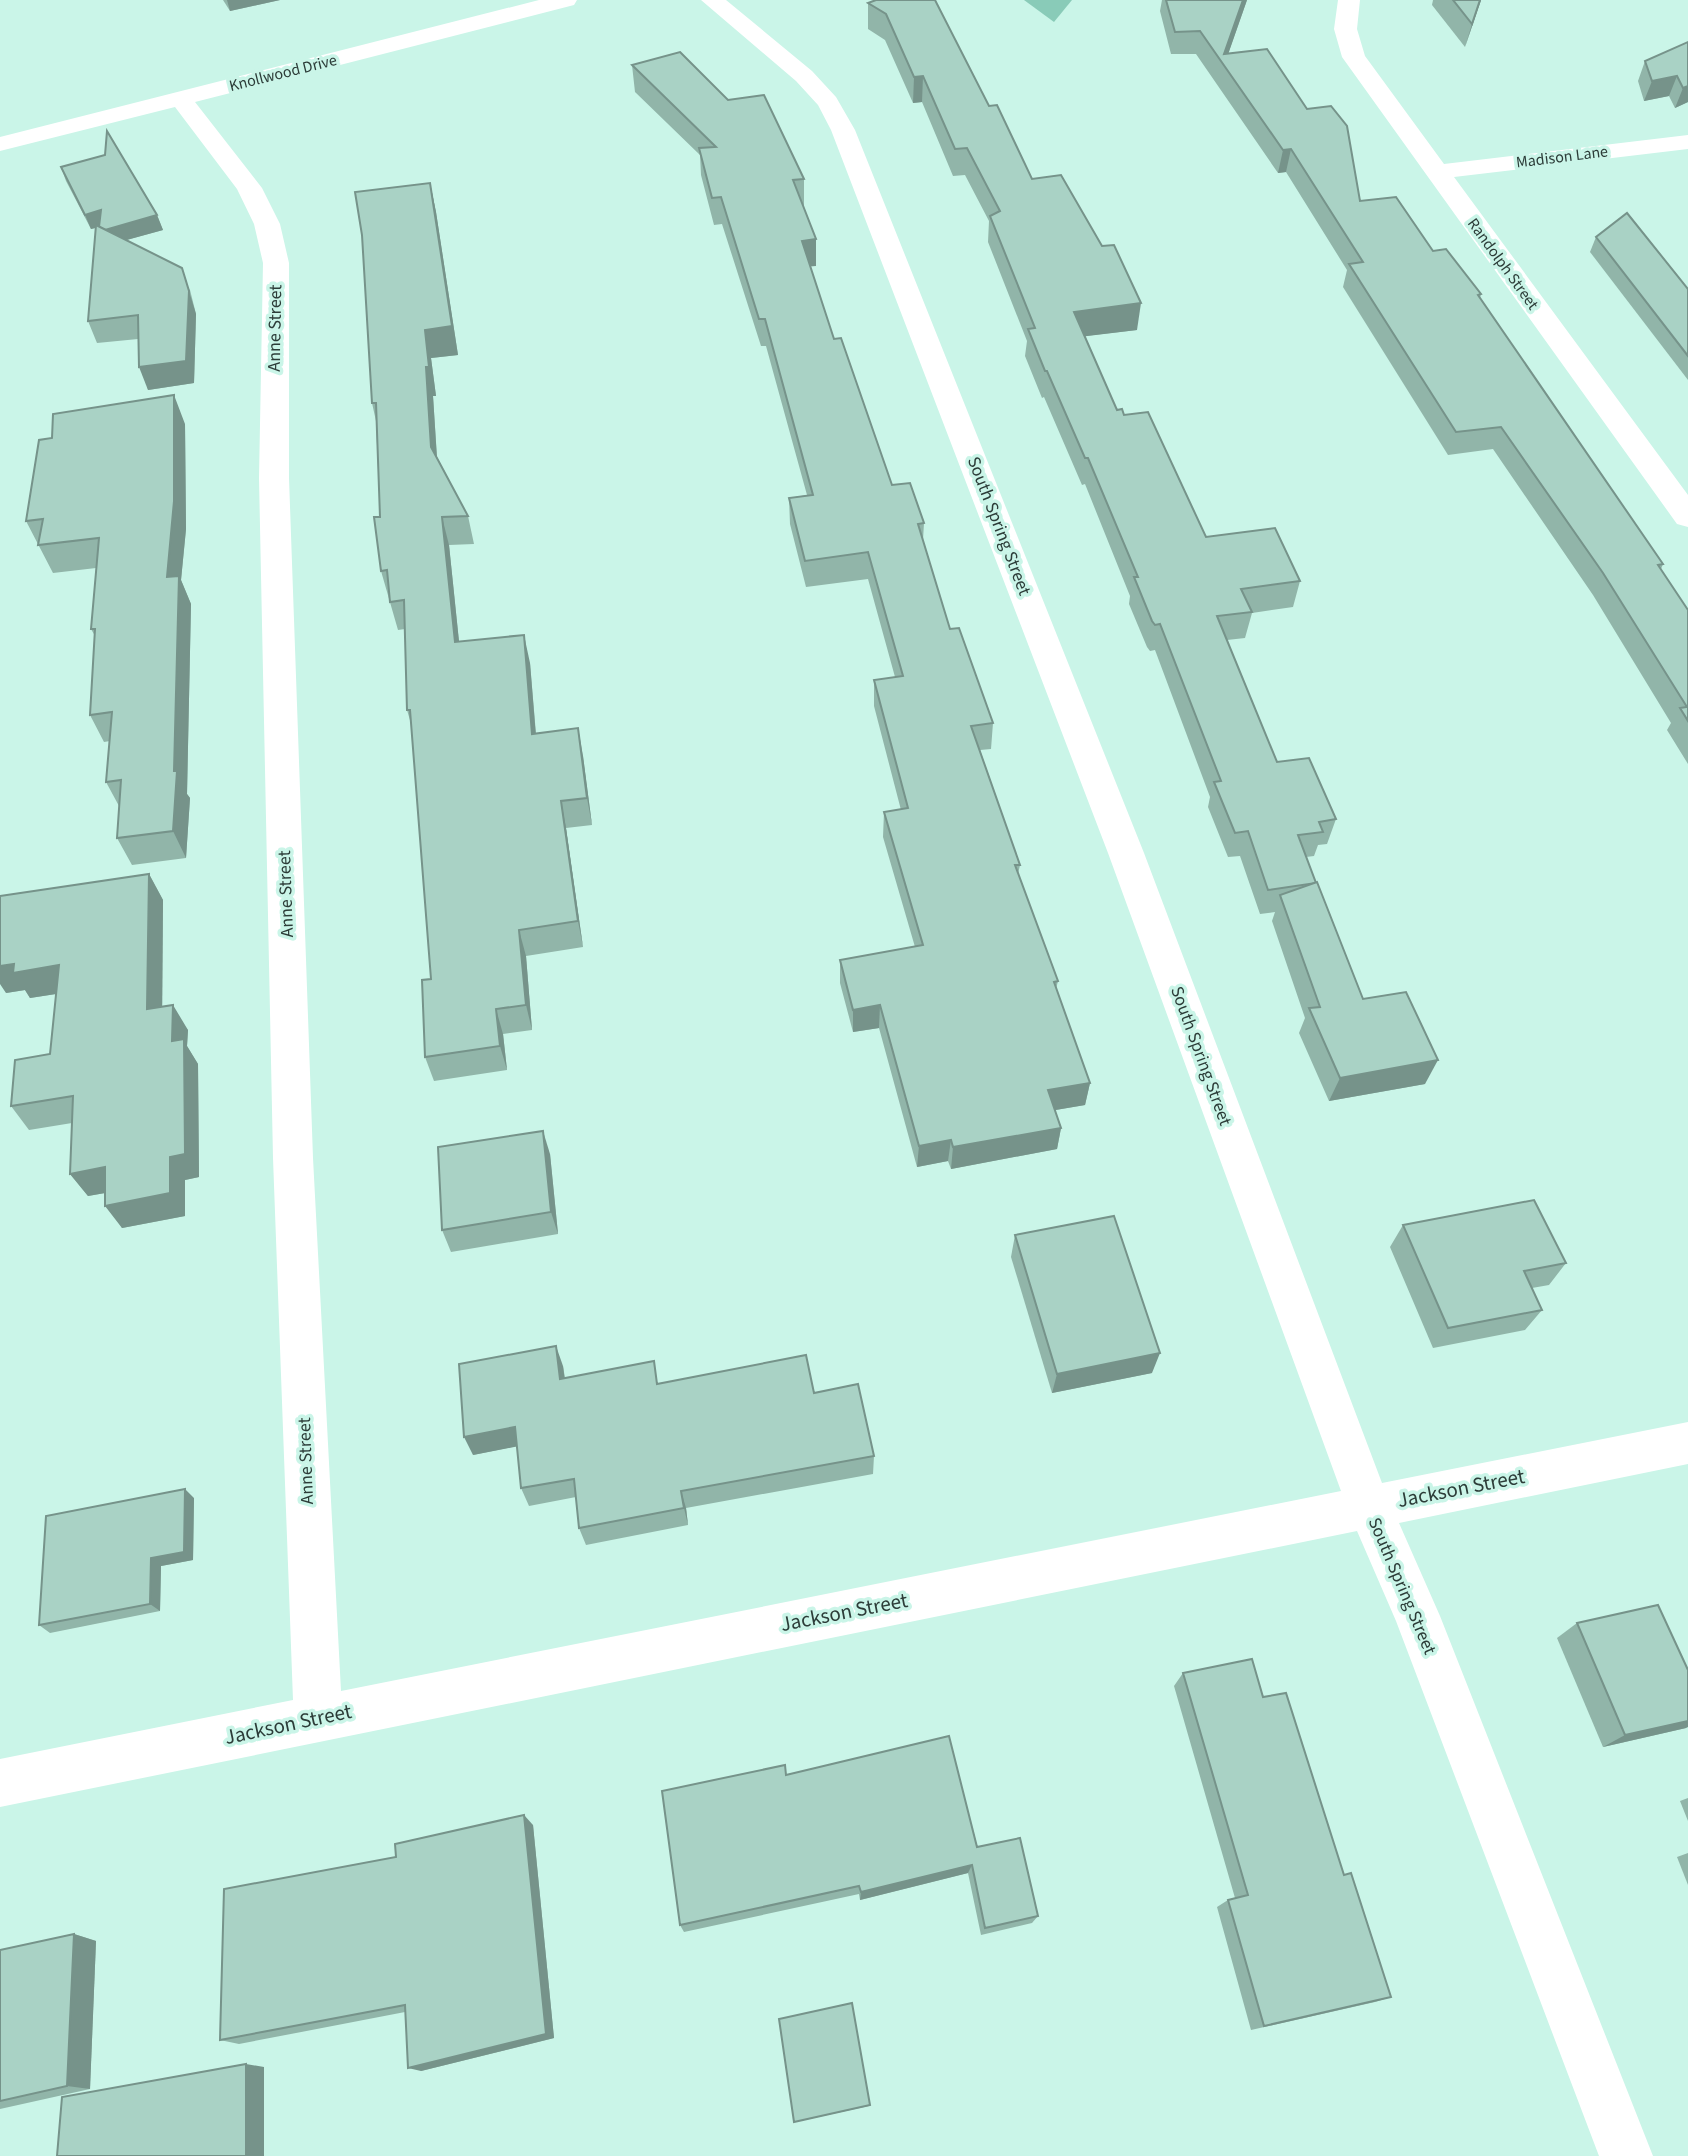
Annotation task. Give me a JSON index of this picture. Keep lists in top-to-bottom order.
{
  "streets": {
    "street": [
      "Knollwood Drive",
      "Madison Lane",
      "Randolph Street",
      "Anne Street",
      "South Spring Street",
      "Jackson Street"
    ]
  },
  "crossings": [
    ["Knollwood Drive", "Anne Street"],
    ["Madison Lane", "Randolph Street"],
    ["Anne Street", "Jackson Street"],
    ["South Spring Street", "Jackson Street"]
  ]
}
